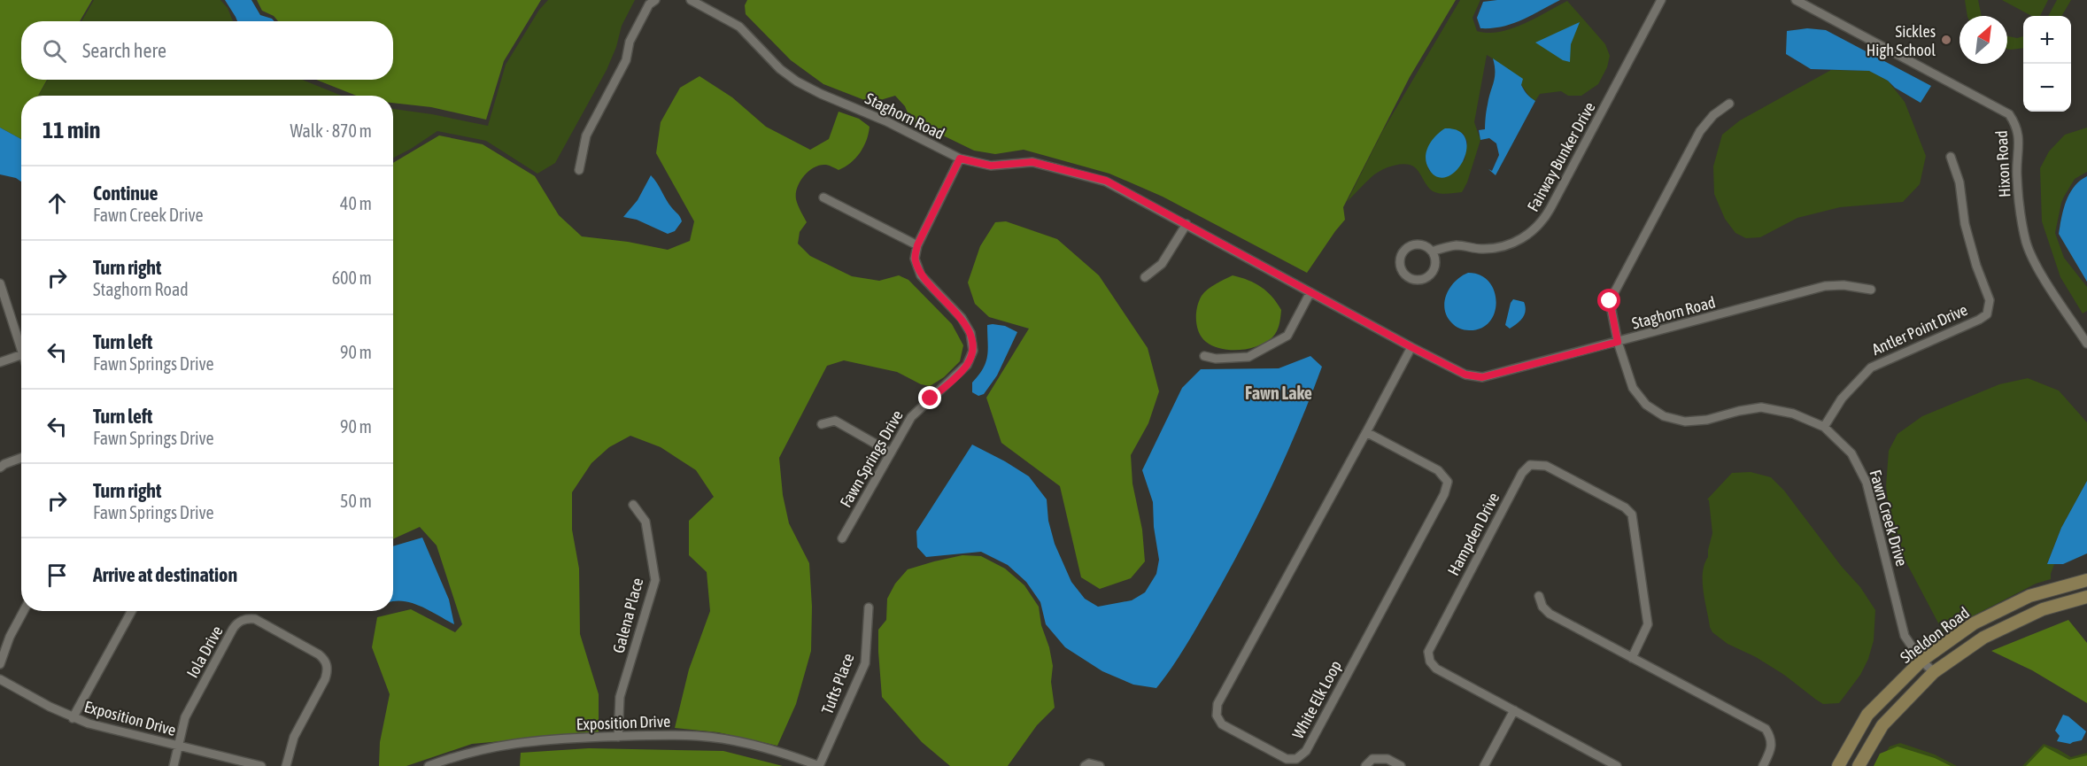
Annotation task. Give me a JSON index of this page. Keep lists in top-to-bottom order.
{
  "streets": {
    "main road": ["Sheldon Road"],
    "street": [
      "Staghorn Road",
      "Fairway Bunker Drive",
      "Hixon Road",
      "Antler Point Drive",
      "Fawn Springs Drive",
      "Fawn Creek Drive",
      "Hampden Drive",
      "Galena Place",
      "Iola Drive",
      "Tufts Place",
      "White Elk Loop",
      "Exposition Drive"
    ]
  },
  "crossings": [
    ["Staghorn Road", "Fawn Creek Drive"],
    ["Staghorn Road", "White Elk Loop"],
    ["Antler Point Drive", "Fawn Creek Drive"],
    ["Fawn Creek Drive", "Sheldon Road"],
    ["Galena Place", "Exposition Drive"],
    ["Iola Drive", "Exposition Drive"],
    ["Tufts Place", "Exposition Drive"]
  ],
  "districts": ["Fawn Lake"],
  "places": ["Sickles High School"],
  "north": "top right",
  "page": {
    "map_buttons": ["+", "−"],
    "search": "Search here",
    "heading": ["11 min", "Walk · 870 m"],
    "list": [
      ["Continue", "Fawn Creek Drive", "40 m"],
      ["Turn right", "Staghorn Road", "600 m"],
      ["Turn left", "Fawn Springs Drive", "90 m"],
      ["Turn left", "Fawn Springs Drive", "90 m"],
      ["Turn right", "Fawn Springs Drive", "50 m"],
      "Arrive at destination"
    ]
  }
}
